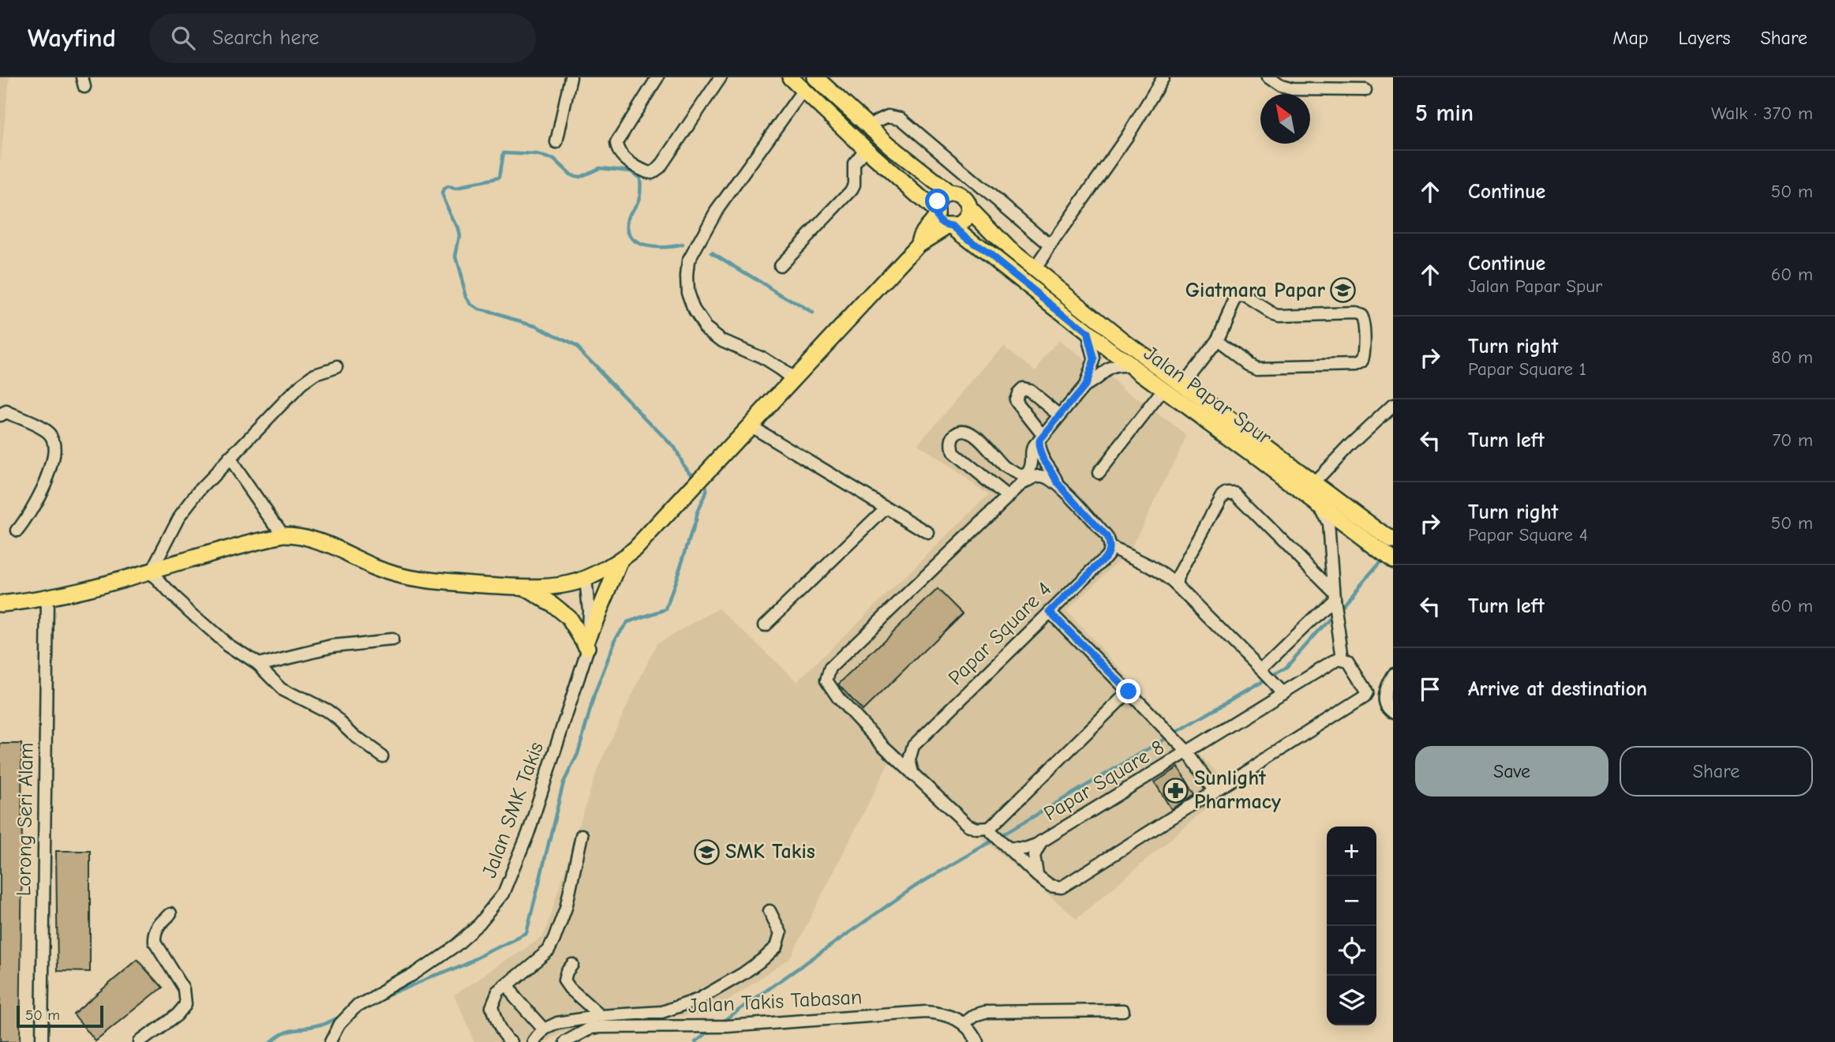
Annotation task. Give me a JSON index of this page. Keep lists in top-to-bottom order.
{
  "streets": {
    "main road": ["Jalan Papar Spur"],
    "street": [
      "Papar Square 4",
      "Papar Square 8",
      "Jalan SMK Takis",
      "Lorong Seri Alam",
      "Jalan Takis Tabasan"
    ]
  },
  "places": {
    "school or university": ["Giatmara Papar", "SMK Takis"],
    "pharmacy": ["Sunlight Pharmacy"]
  },
  "scale_bar": "50 m",
  "north": "top left",
  "page": {
    "header": "Wayfind",
    "search": "Search here",
    "nav": ["Map", "Layers", "Share"],
    "heading": ["5 min", "Walk · 370 m"],
    "list": [
      ["Continue", "50 m"],
      ["Continue", "Jalan Papar Spur", "60 m"],
      ["Turn right", "Papar Square 1", "80 m"],
      ["Turn left", "70 m"],
      ["Turn right", "Papar Square 4", "50 m"],
      ["Turn left", "60 m"],
      "Arrive at destination"
    ],
    "buttons": ["Save", "Share"],
    "map_buttons": ["+", "−"],
    "scale": "50 m"
  }
}
